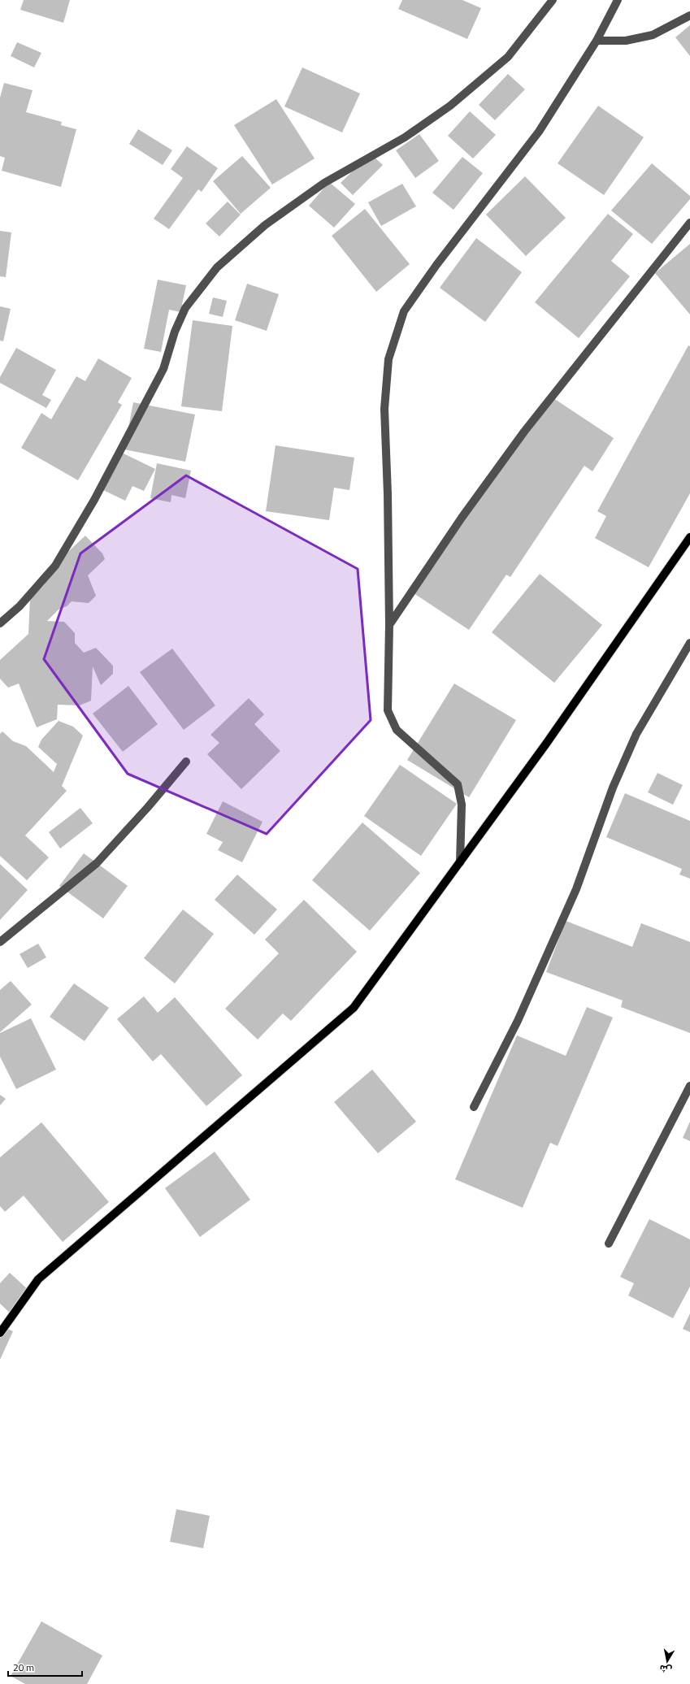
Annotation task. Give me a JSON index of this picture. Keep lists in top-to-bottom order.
{
  "scale_bar": "20 m",
  "north": "bottom"
}
